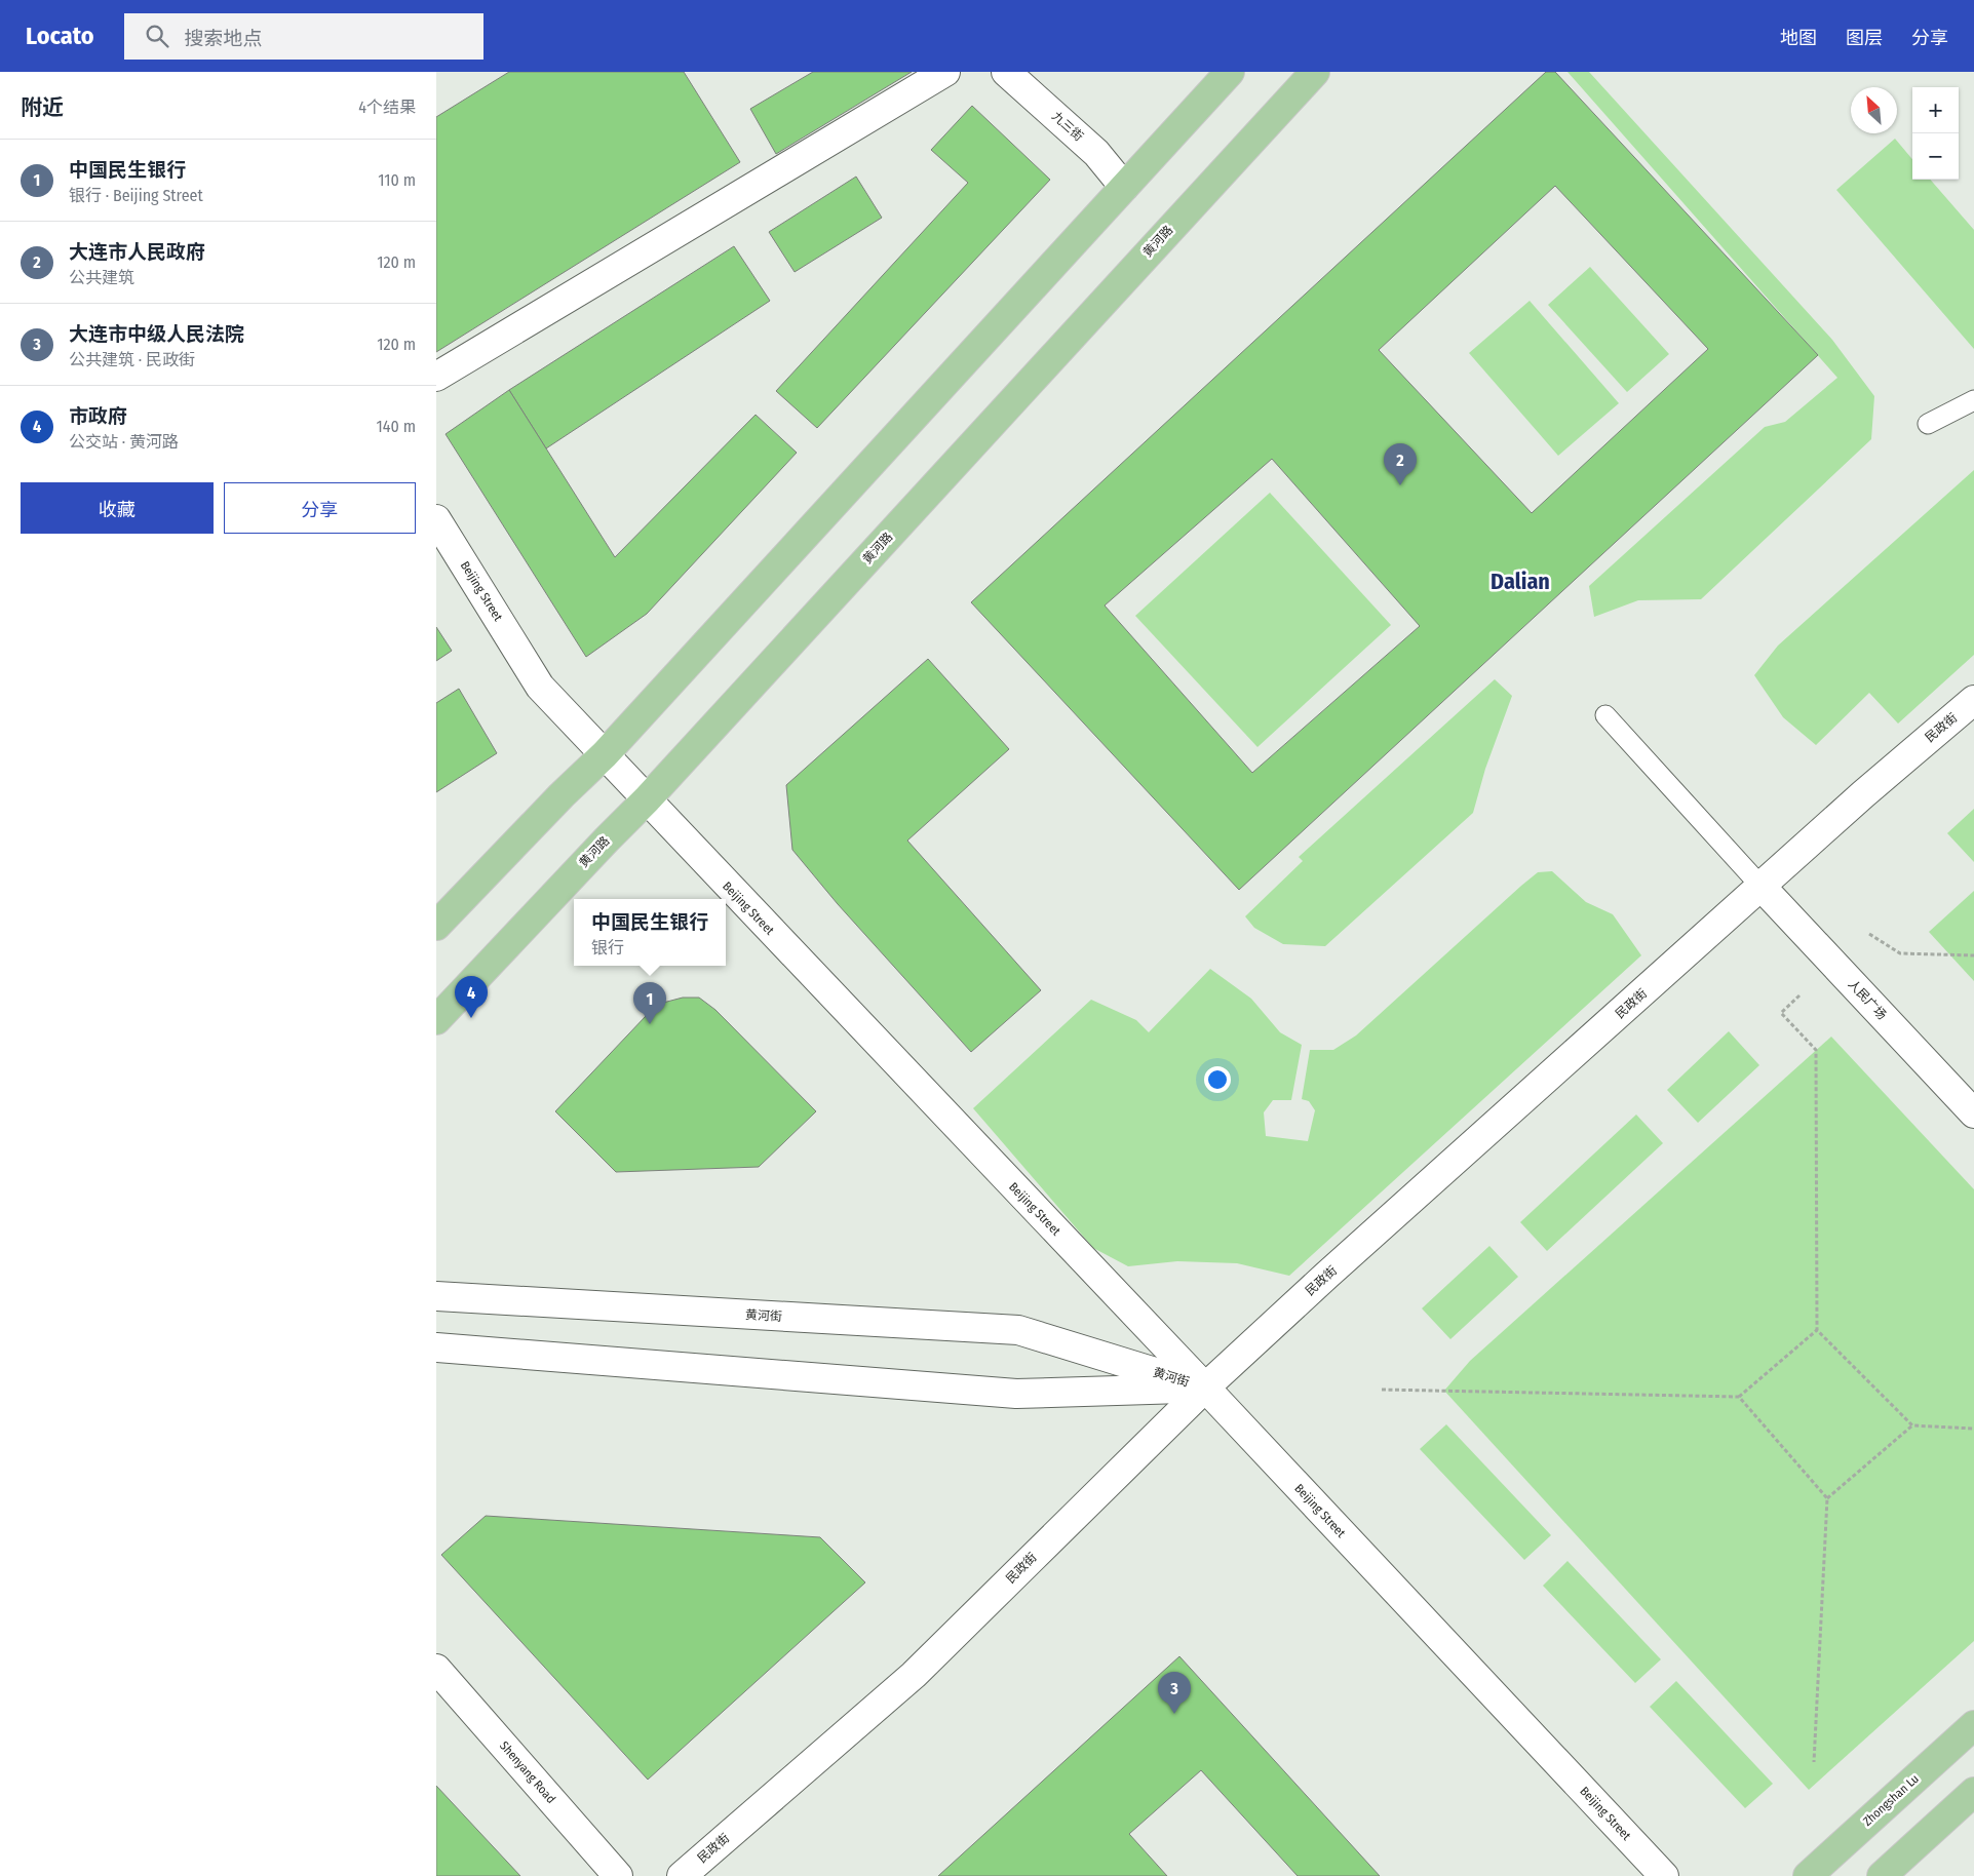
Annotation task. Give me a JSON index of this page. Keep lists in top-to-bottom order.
{
  "streets": {
    "main road": ["黄河路", "Zhongshan Lu"],
    "street": [
      "九三街",
      "Beijing Street",
      "民政街",
      "人民广场",
      "黄河街",
      "Shenyang Road"
    ]
  },
  "crossings": [
    ["黄河路", "Beijing Street"],
    ["Beijing Street", "民政街"],
    ["Beijing Street", "黄河街"],
    ["民政街", "人民广场"],
    ["民政街", "黄河街"]
  ],
  "districts": ["Dalian"],
  "north": "top left",
  "page": {
    "header": "Locato",
    "search": "搜索地点",
    "nav": ["地图", "图层", "分享"],
    "heading": ["附近", "4个结果"],
    "map_buttons": ["+", "−"],
    "list": [
      {
        "mark": "1",
        "name": "中国民生银行",
        "note": "银行 · Beijing Street",
        "value": "110 m"
      },
      {
        "mark": "2",
        "name": "大连市人民政府",
        "note": "公共建筑",
        "value": "120 m"
      },
      {
        "mark": "3",
        "name": "大连市中级人民法院",
        "note": "公共建筑 · 民政街",
        "value": "120 m"
      },
      {
        "mark": "4",
        "name": "市政府",
        "note": "公交站 · 黄河路",
        "value": "140 m"
      }
    ],
    "pins": [
      "2",
      "4",
      "1",
      "3"
    ],
    "buttons": ["收藏", "分享"],
    "popup": ["中国民生银行", "银行"]
  }
}
